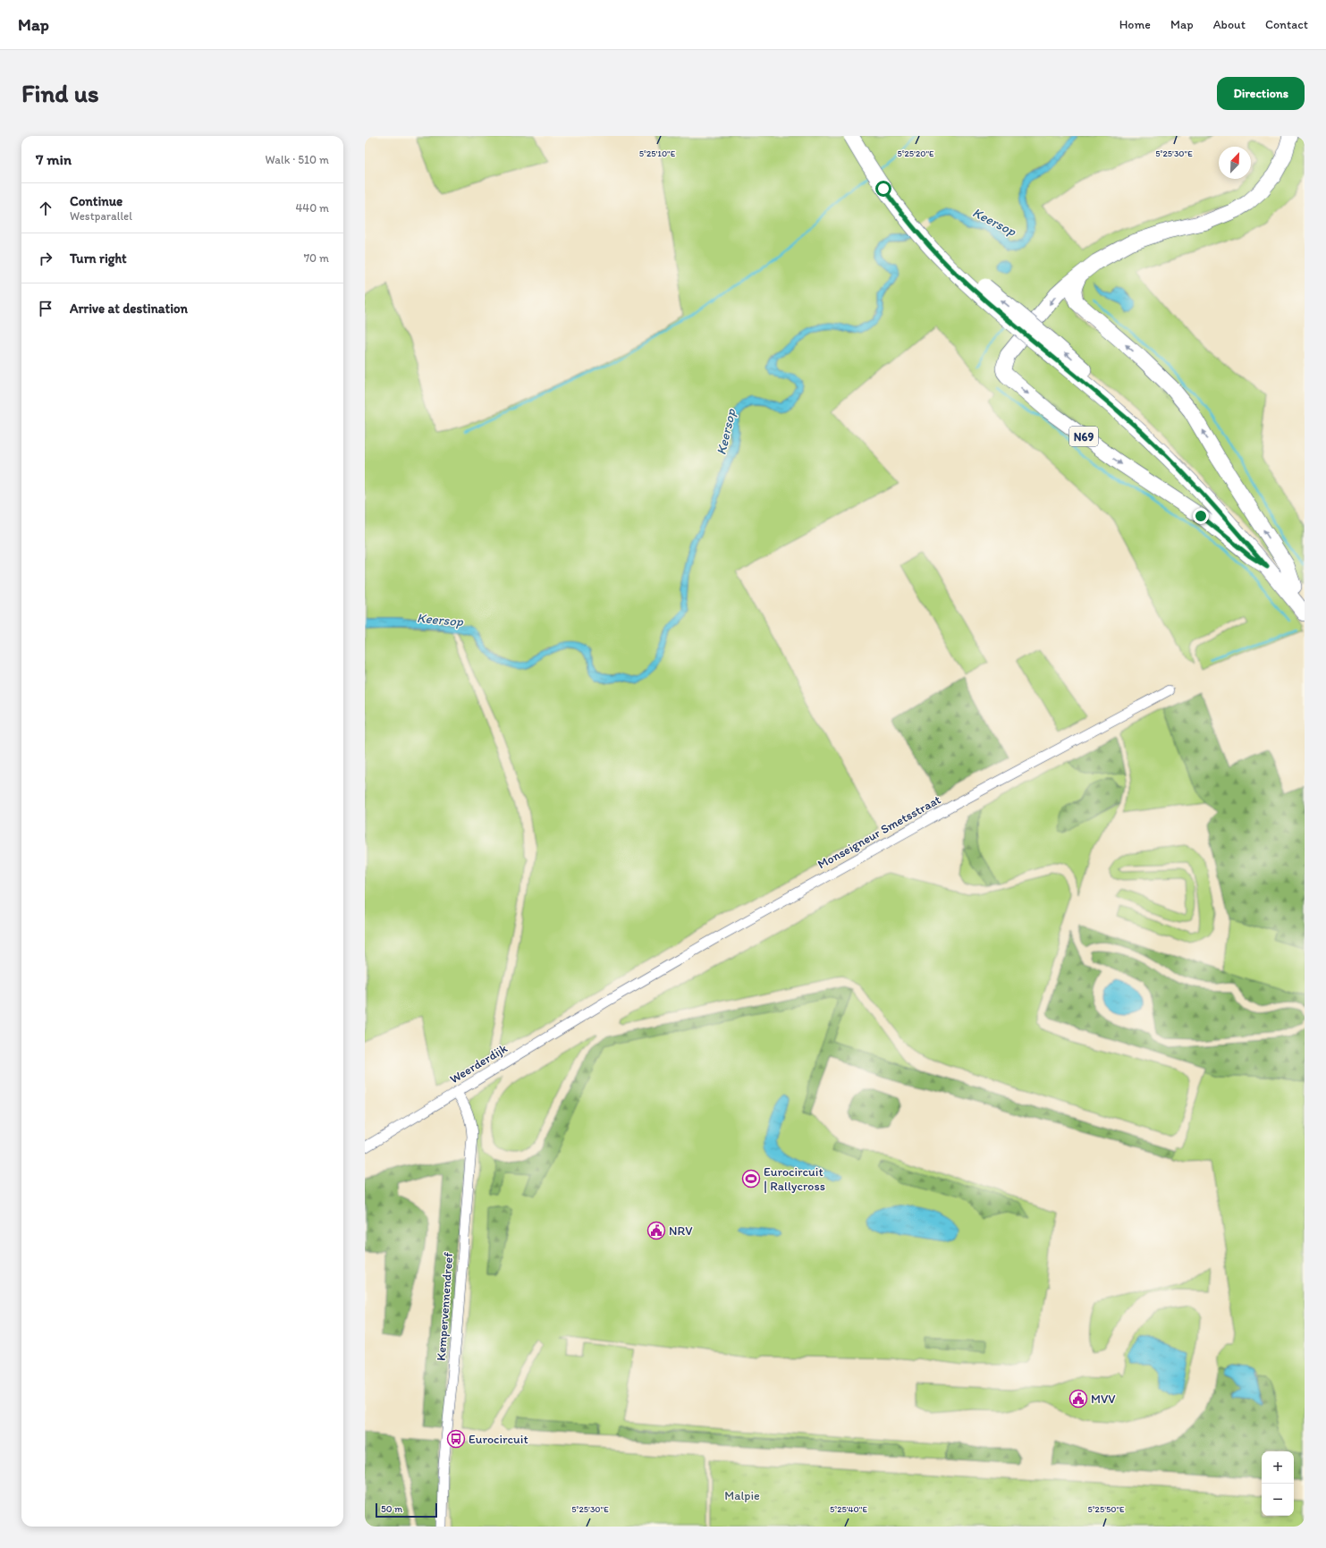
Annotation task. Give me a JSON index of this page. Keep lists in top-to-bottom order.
{
  "streets": {
    "main road": ["N69"],
    "street": ["Monseigneur Smetsstraat", "Weerderdijk", "Kempervennendreef"]
  },
  "crossings": [
    ["Monseigneur Smetsstraat", "Weerderdijk"],
    ["Weerderdijk", "Kempervennendreef"]
  ],
  "water": ["Keersop"],
  "parks": ["Malpie"],
  "places": {
    "sports": ["Eurocircuit | Rallycross"],
    "public building": ["NRV", "MVV"],
    "bus stop": ["Eurocircuit"]
  },
  "scale_bar": "50 m",
  "north": "top right",
  "page": {
    "header": "Map",
    "nav": [
      "Home",
      "Map",
      "About",
      "Contact"
    ],
    "buttons": "Directions",
    "title": "Find us",
    "heading": ["7 min", "Walk · 510 m"],
    "list": [
      ["Continue", "Westparallel", "440 m"],
      ["Turn right", "70 m"],
      "Arrive at destination"
    ],
    "map_buttons": ["+", "−"],
    "scale": "50 m"
  },
  "coordinates": [
    "5°25'10\"E",
    "5°25'20\"E",
    "5°25'30\"E",
    "5°25'40\"E",
    "5°25'50\"E"
  ]
}
